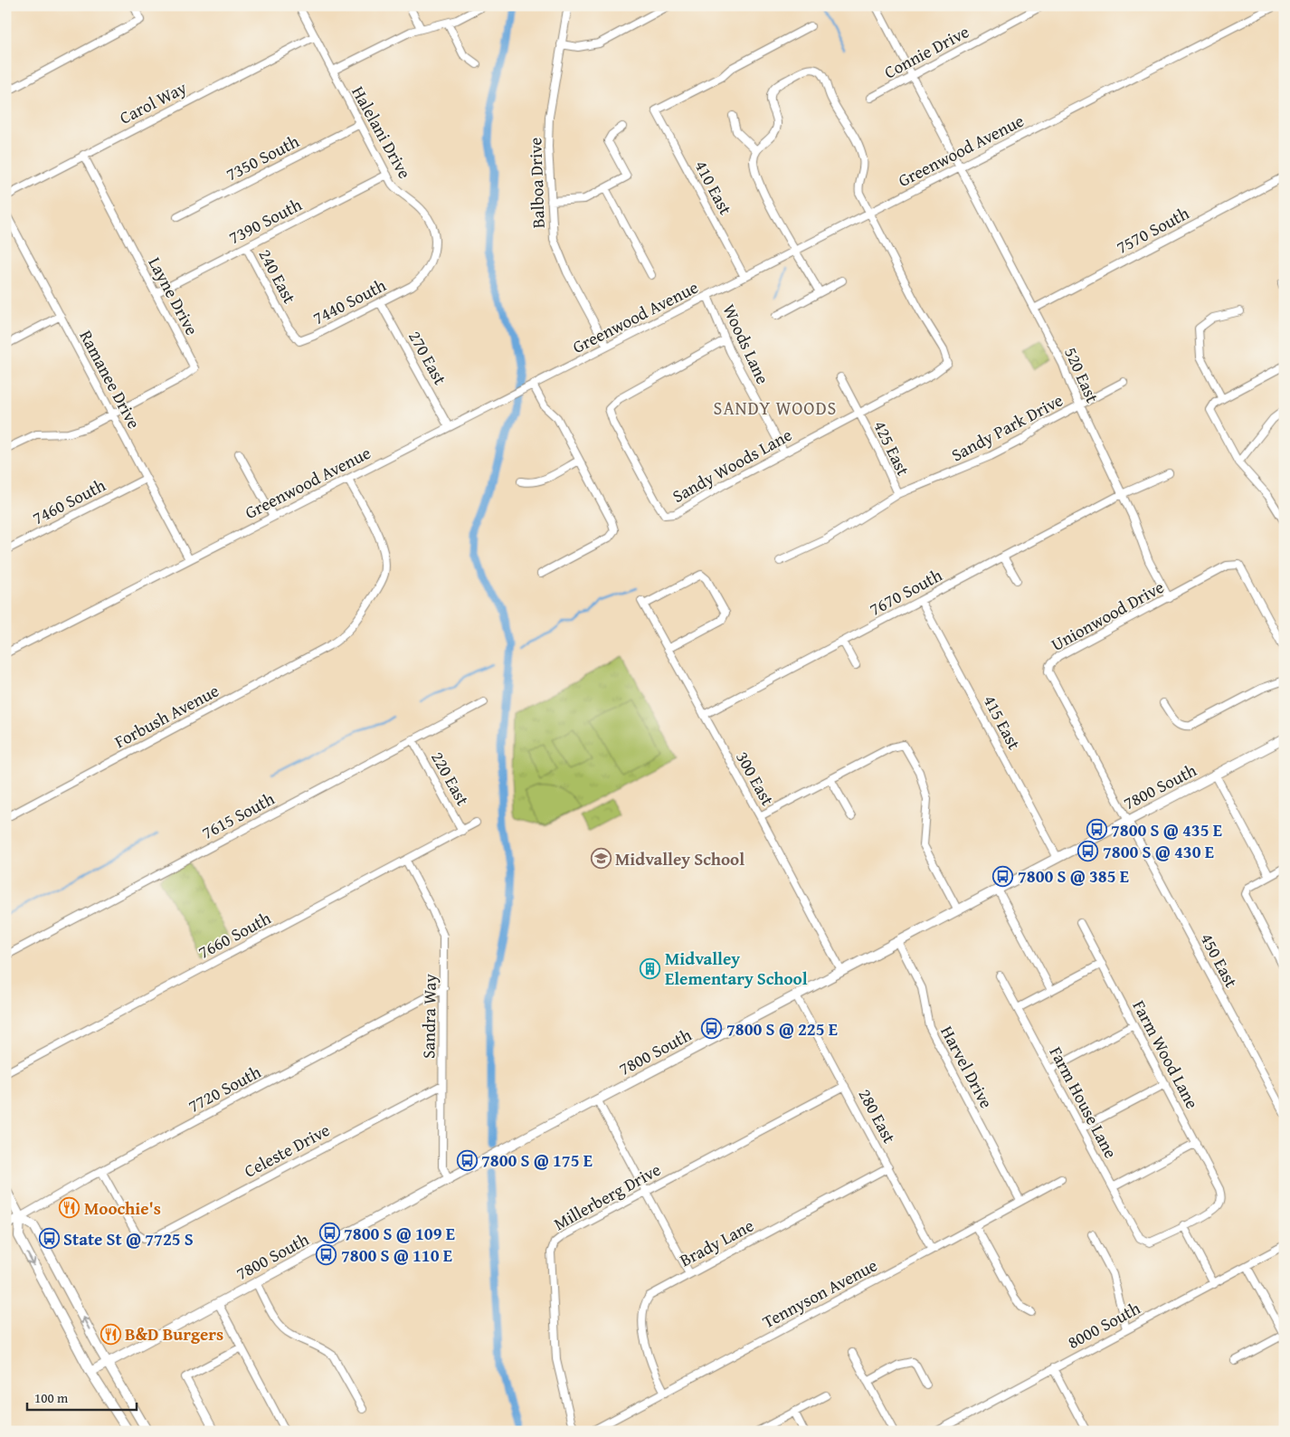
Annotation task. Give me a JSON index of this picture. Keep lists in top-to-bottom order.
{
  "streets": {
    "main road": ["7800 South"],
    "street": [
      "Connie Drive",
      "Carol Way",
      "Halelani Drive",
      "Greenwood Avenue",
      "7350 South",
      "Balboa Drive",
      "410 East",
      "7390 South",
      "7570 South",
      "240 East",
      "Layne Drive",
      "7440 South",
      "Woods Lane",
      "270 East",
      "520 East",
      "Ramanee Drive",
      "Sandy Park Drive",
      "425 East",
      "Sandy Woods Lane",
      "7460 South",
      "7670 South",
      "Unionwood Drive",
      "Forbush Avenue",
      "415 East",
      "220 East",
      "300 East",
      "7615 South",
      "7660 South",
      "450 East",
      "Sandra Way",
      "Farm Wood Lane",
      "Harvel Drive",
      "7720 South",
      "Farm House Lane",
      "280 East",
      "Celeste Drive",
      "Millerberg Drive",
      "Brady Lane",
      "Tennyson Avenue",
      "8000 South"
    ]
  },
  "crossings": [
    ["Connie Drive", "520 East"],
    ["Carol Way", "Halelani Drive"],
    ["Carol Way", "Layne Drive"],
    ["Halelani Drive", "7350 South"],
    ["Halelani Drive", "7390 South"],
    ["Halelani Drive", "7440 South"],
    ["Greenwood Avenue", "Balboa Drive"],
    ["Greenwood Avenue", "410 East"],
    ["Greenwood Avenue", "Woods Lane"],
    ["Greenwood Avenue", "270 East"],
    ["Greenwood Avenue", "520 East"],
    ["Greenwood Avenue", "Ramanee Drive"],
    ["Greenwood Avenue", "Sandy Woods Lane"],
    ["Greenwood Avenue", "Forbush Avenue"],
    ["7390 South", "240 East"],
    ["7390 South", "Layne Drive"],
    ["7570 South", "520 East"],
    ["240 East", "7440 South"],
    ["Layne Drive", "Ramanee Drive"],
    ["7440 South", "270 East"],
    ["Woods Lane", "Sandy Woods Lane"],
    ["520 East", "Sandy Park Drive"],
    ["520 East", "7670 South"],
    ["520 East", "Unionwood Drive"],
    ["Ramanee Drive", "7460 South"],
    ["Sandy Park Drive", "425 East"],
    ["425 East", "Sandy Woods Lane"],
    ["7670 South", "415 East"],
    ["7670 South", "300 East"],
    ["Unionwood Drive", "7800 South"],
    ["Unionwood Drive", "450 East"],
    ["415 East", "7800 South"],
    ["220 East", "7615 South"],
    ["220 East", "7660 South"],
    ["300 East", "7800 South"],
    ["7800 South", "450 East"],
    ["7800 South", "Sandra Way"],
    ["7800 South", "Harvel Drive"],
    ["7800 South", "280 East"],
    ["7660 South", "Sandra Way"],
    ["Sandra Way", "7720 South"],
    ["Sandra Way", "Celeste Drive"],
    ["Farm Wood Lane", "Farm House Lane"],
    ["Harvel Drive", "Tennyson Avenue"],
    ["7720 South", "Celeste Drive"],
    ["280 East", "Millerberg Drive"],
    ["280 East", "Brady Lane"],
    ["280 East", "Tennyson Avenue"],
    ["Brady Lane", "Tennyson Avenue"]
  ],
  "districts": ["SANDY WOODS"],
  "places": {
    "bus stop": [
      "7800 S @ 435 E",
      "7800 S @ 430 E",
      "7800 S @ 385 E",
      "7800 S @ 225 E",
      "7800 S @ 175 E",
      "7800 S @ 109 E",
      "State St @ 7725 S",
      "7800 S @ 110 E"
    ],
    "school or university": ["Midvalley School"],
    "building": ["Midvalley Elementary School"],
    "restaurant": ["Moochie's", "B&D Burgers"]
  },
  "scale_bar": "100 m"
}
